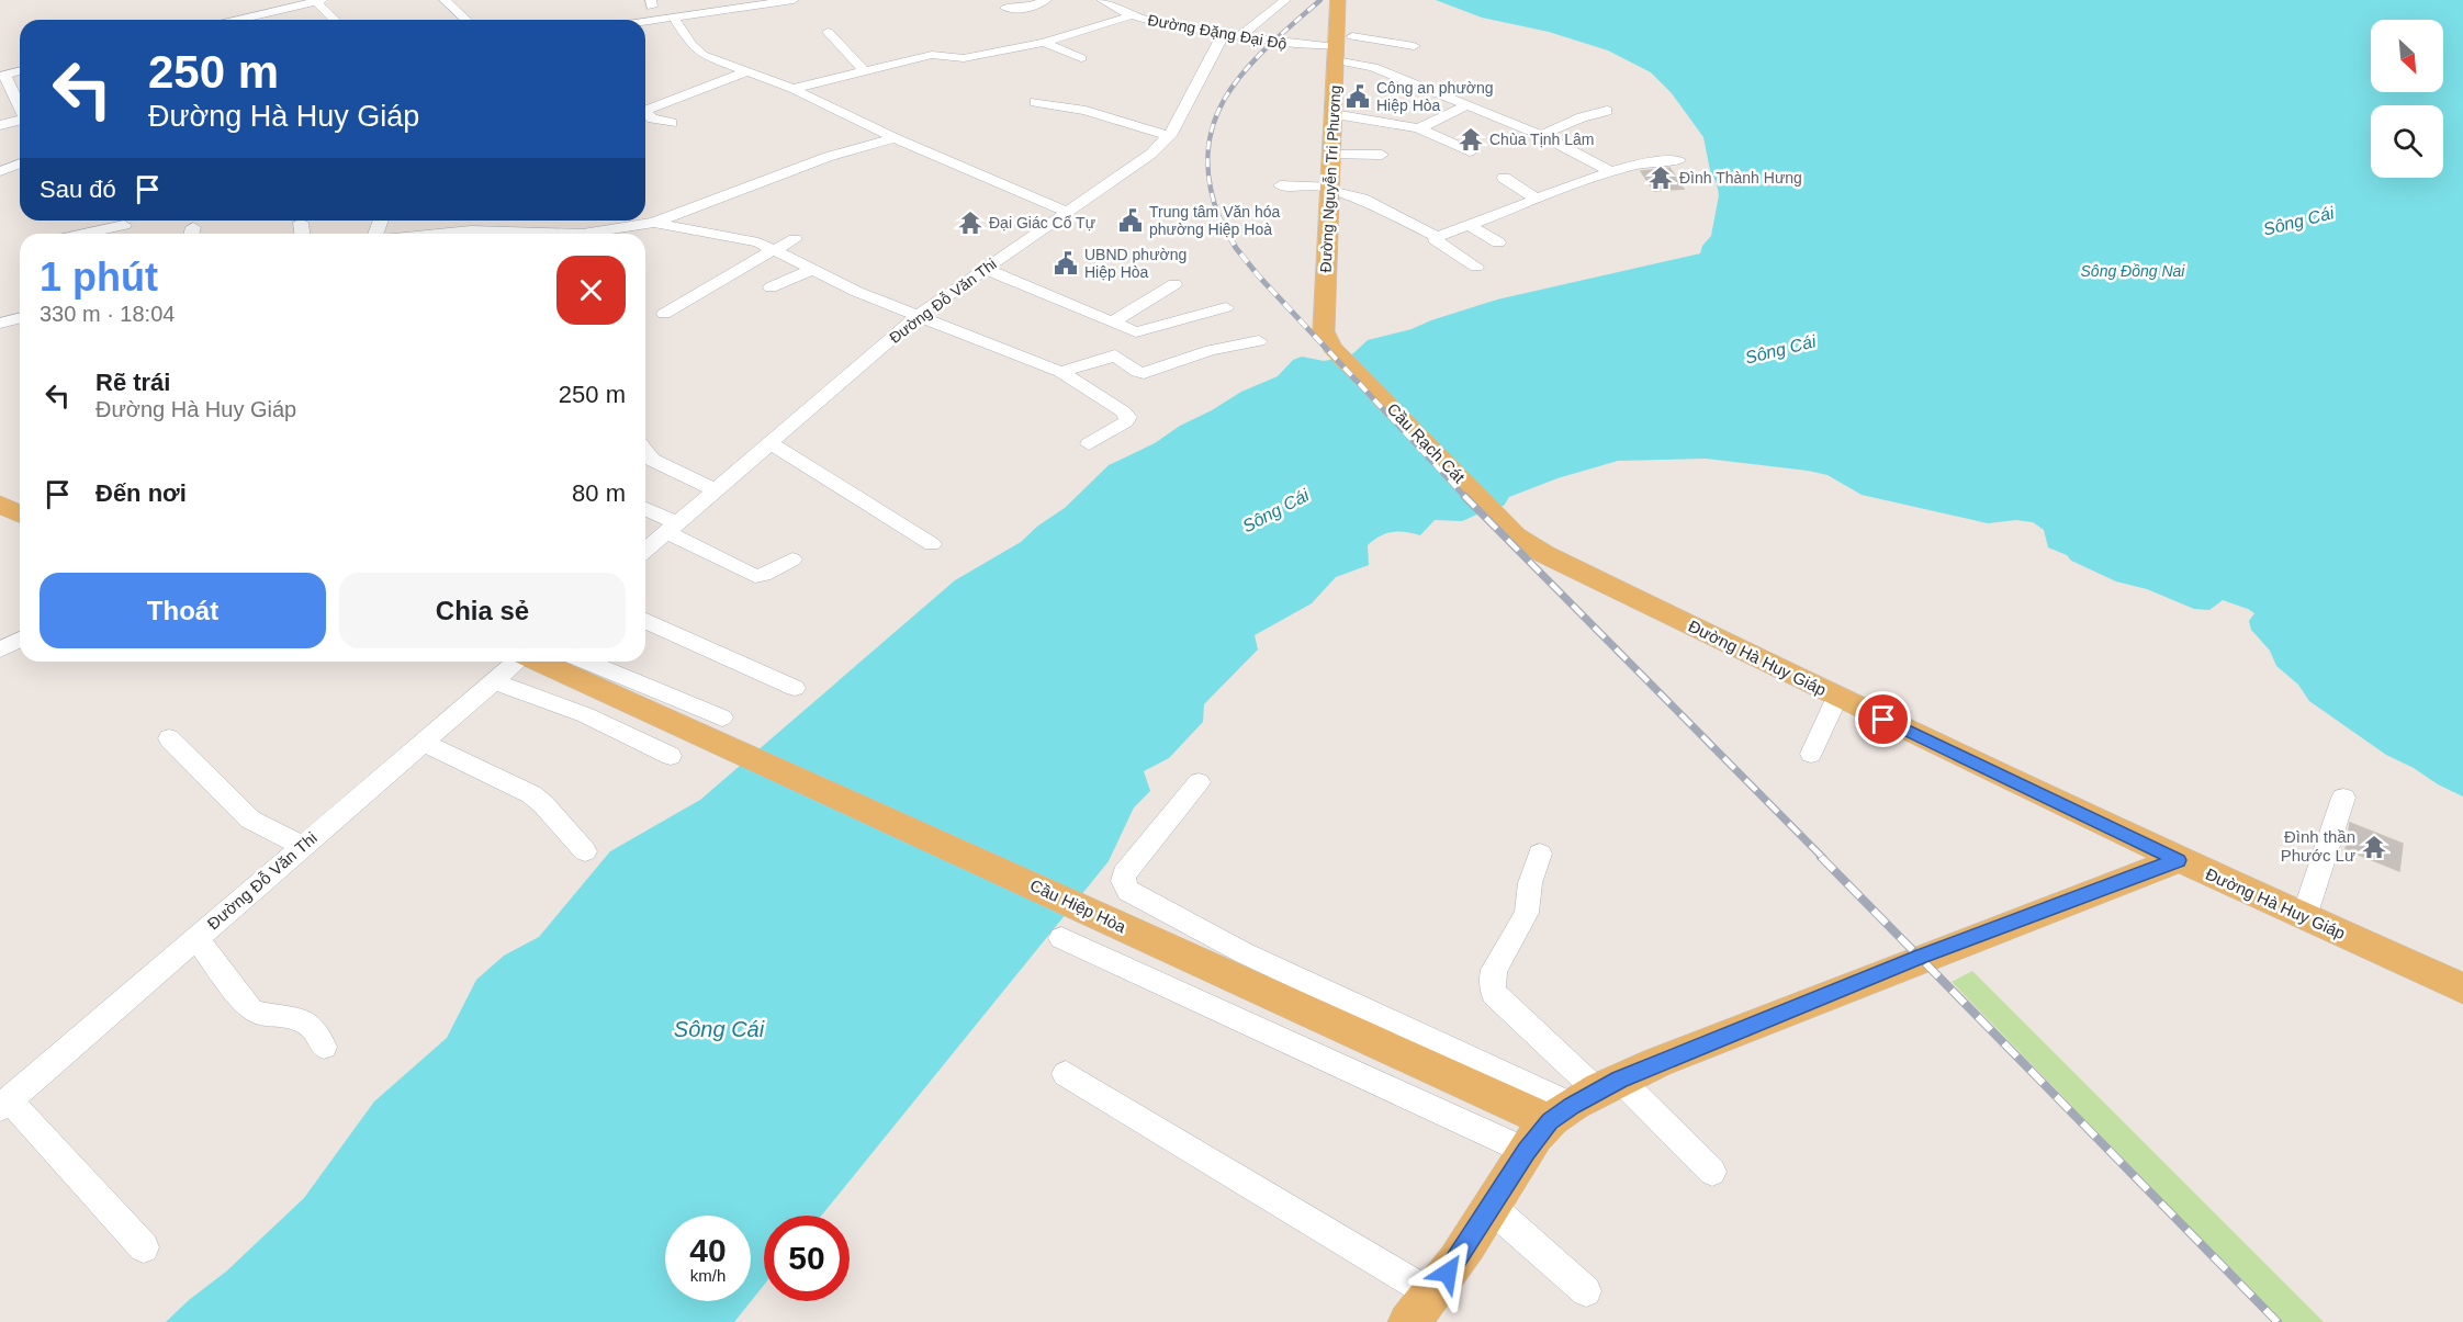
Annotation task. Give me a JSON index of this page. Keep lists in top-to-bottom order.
{
  "streets": {
    "main road": [
      "Đường Nguyễn Tri Phương",
      "Cầu Rạch Cát",
      "Đường Hà Huy Giáp",
      "Cầu Hiệp Hòa"
    ],
    "street": ["Đường Đặng Đại Độ", "Đường Đỗ Văn Thi"]
  },
  "crossings": [
    ["Đường Đặng Đại Độ", "Đường Nguyễn Tri Phương"],
    ["Đường Đặng Đại Độ", "Đường Đỗ Văn Thi"],
    ["Đường Nguyễn Tri Phương", "Cầu Rạch Cát"],
    ["Cầu Rạch Cát", "Đường Hà Huy Giáp"]
  ],
  "water": ["Sông Cái", "Sông Đồng Nai"],
  "places": {
    "public building": ["Công an phường Hiệp Hòa", "Trung tâm Văn hóa phường Hiệp Hoà", "UBND phường Hiệp Hòa"],
    "temple": [
      "Chùa Tịnh Lâm",
      "Đình Thành Hưng",
      "Đại Giác Cổ Tự",
      "Đình thần Phước Lư"
    ]
  },
  "north": "bottom right",
  "page": {
    "turn": ["250 m", "Đường Hà Huy Giáp"],
    "then": "Sau đó",
    "heading": ["1 phút", "330 m · 18:04"],
    "list": [
      {
        "name": "Rẽ trái",
        "note": "Đường Hà Huy Giáp",
        "value": "250 m"
      },
      {
        "name": "Đến nơi",
        "value": "80 m"
      }
    ],
    "buttons": ["Thoát", "Chia sẻ"],
    "speed": "40 km/h",
    "limit": "50"
  }
}
